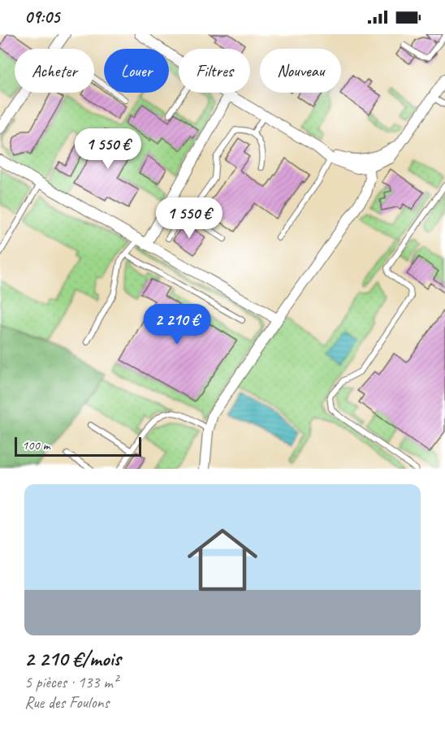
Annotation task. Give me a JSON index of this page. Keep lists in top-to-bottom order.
{
  "scale_bar": "100 m",
  "page": {
    "status": "09:05",
    "chip": [
      "Acheter",
      "Louer",
      "Filtres",
      "Nouveau"
    ],
    "price": ["1 550 €", "1 550 €", "2 210 €"],
    "scale": "100 m",
    "list": [
      {
        "name": "2 210 €/mois",
        "note": "5 pièces · 133 m² · Rue des Foulons"
      }
    ]
  }
}
